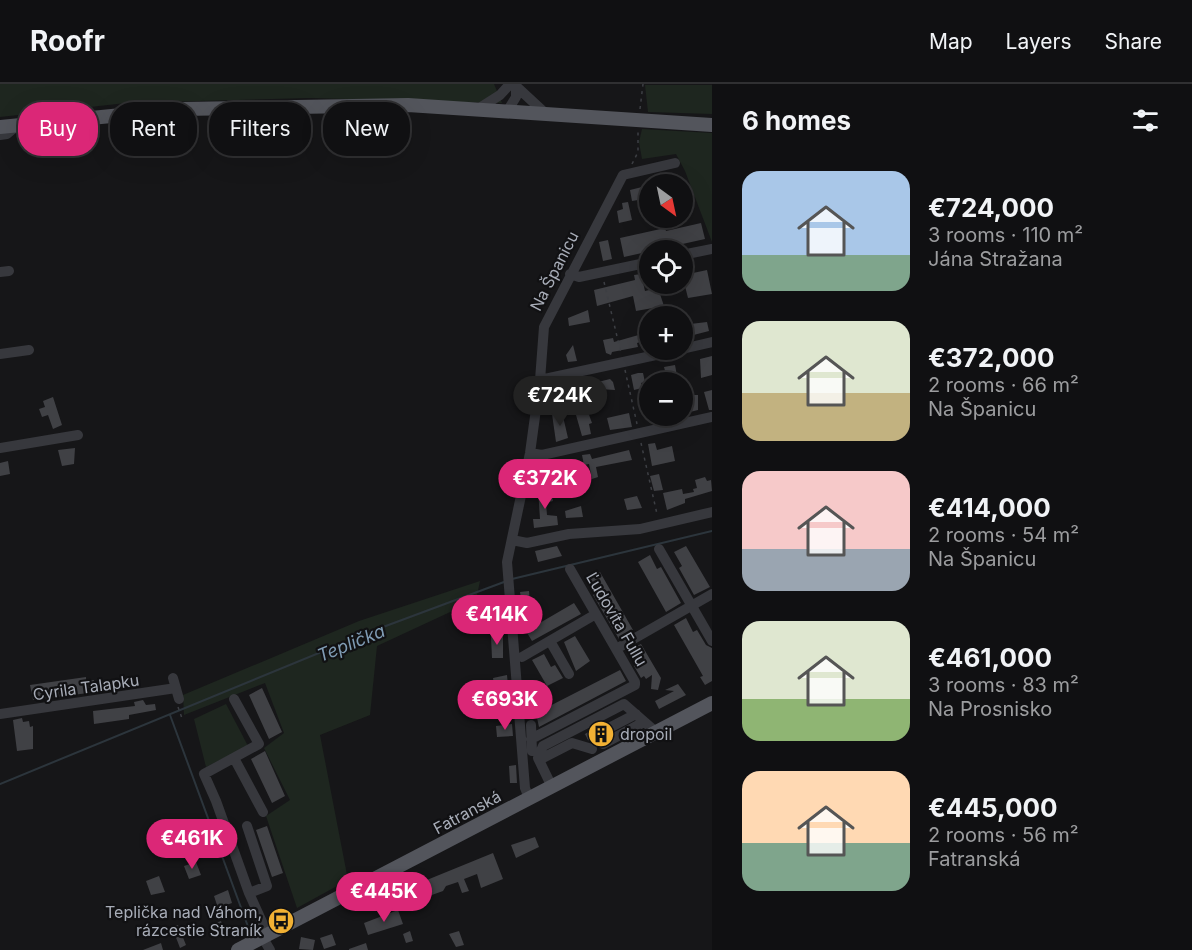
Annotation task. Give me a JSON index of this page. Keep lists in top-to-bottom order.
{
  "streets": {
    "main road": ["Fatranská"],
    "street": ["Na Španicu", "Ľudovíta Fullu", "Cyrila Talapku"]
  },
  "crossings": [
    ["Na Španicu", "Fatranská"]
  ],
  "water": ["Teplička"],
  "places": {
    "building": ["dropoil"],
    "bus stop": ["Teplička nad Váhom, rázcestie Straník"]
  },
  "north": "bottom right",
  "page": {
    "header": "Roofr",
    "nav": ["Map", "Layers", "Share"],
    "heading": "6 homes",
    "chip": [
      "Buy",
      "Rent",
      "Filters",
      "New"
    ],
    "list": [
      {
        "name": "€724,000",
        "note": "3 rooms · 110 m² · Jána Stražana"
      },
      {
        "name": "€372,000",
        "note": "2 rooms · 66 m² · Na Španicu"
      },
      {
        "name": "€414,000",
        "note": "2 rooms · 54 m² · Na Španicu"
      },
      {
        "name": "€461,000",
        "note": "3 rooms · 83 m² · Na Prosnisko"
      },
      {
        "name": "€445,000",
        "note": "2 rooms · 56 m² · Fatranská"
      }
    ],
    "map_buttons": ["+", "−"],
    "price": [
      "€724K",
      "€372K",
      "€414K",
      "€693K",
      "€461K",
      "€445K"
    ]
  }
}
